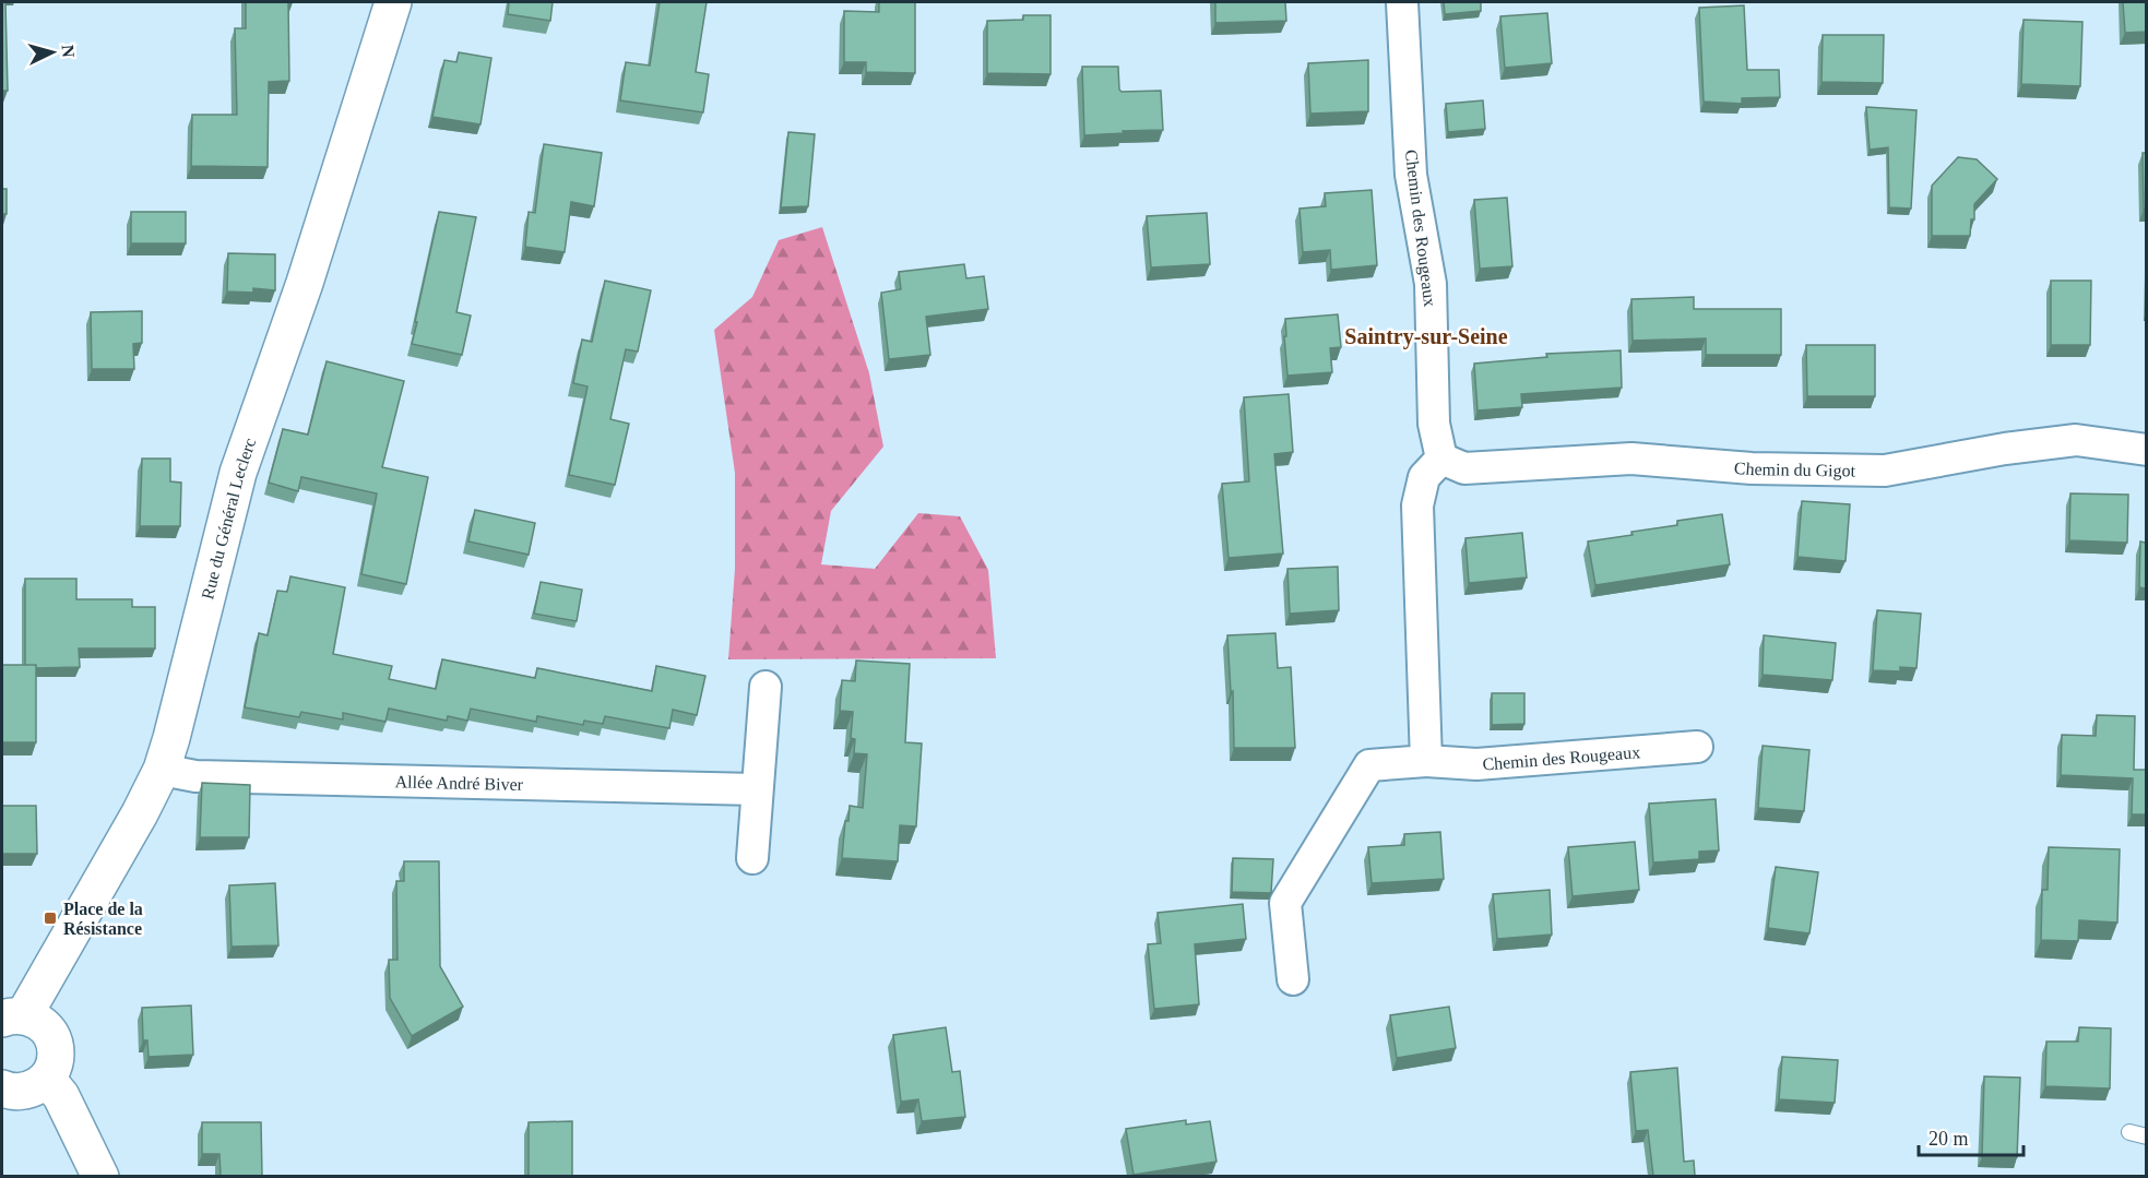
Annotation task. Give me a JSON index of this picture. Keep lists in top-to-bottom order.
{
  "streets": {
    "street": [
      "Chemin des Rougeaux",
      "Chemin du Gigot",
      "Rue du Général Leclerc",
      "Allée André Biver"
    ]
  },
  "crossings": [
    ["Chemin des Rougeaux", "Chemin du Gigot"],
    ["Rue du Général Leclerc", "Allée André Biver"]
  ],
  "districts": ["Saintry-sur-Seine"],
  "places": {
    "transit": ["Place de la Résistance"]
  },
  "scale_bar": "20 m",
  "north": "right"
}
